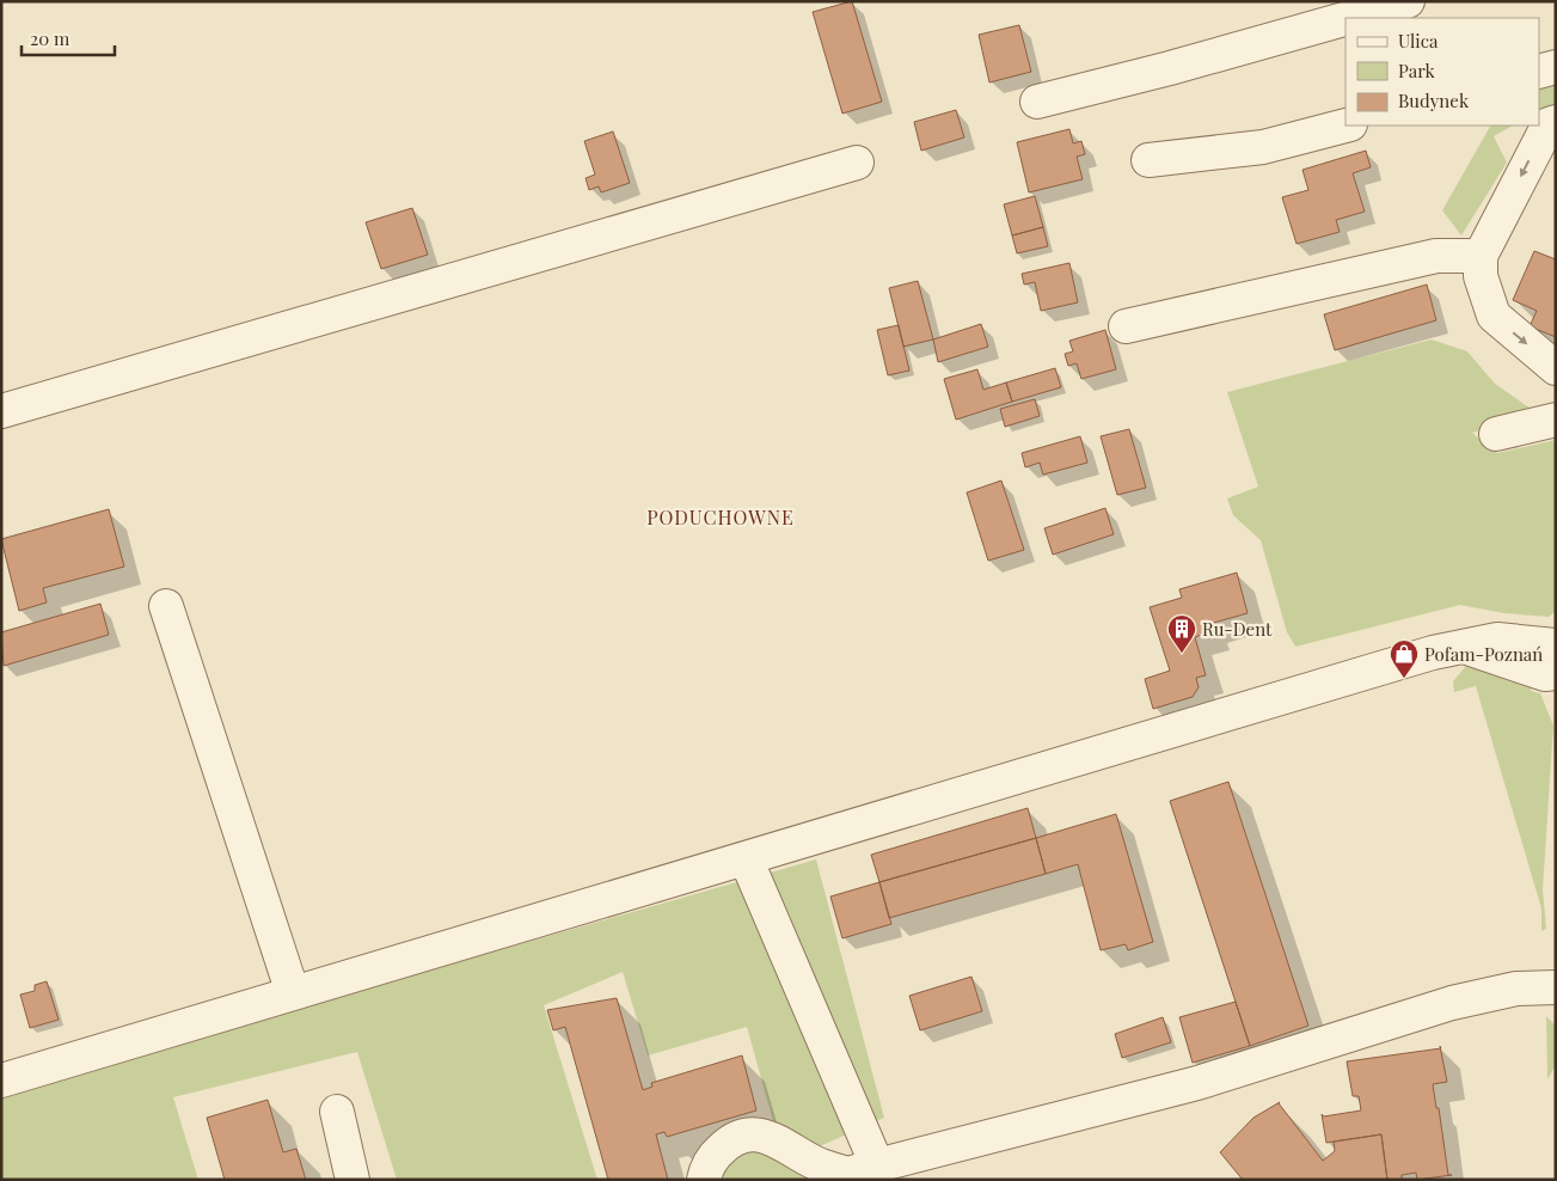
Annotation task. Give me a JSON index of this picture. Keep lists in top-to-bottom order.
{
  "districts": ["PODUCHOWNE"],
  "places": {
    "building": ["Ru-Dent"],
    "shop": ["Pofam-Poznań"]
  },
  "legend": ["Ulica", "Park", "Budynek"],
  "scale_bar": "20 m"
}
